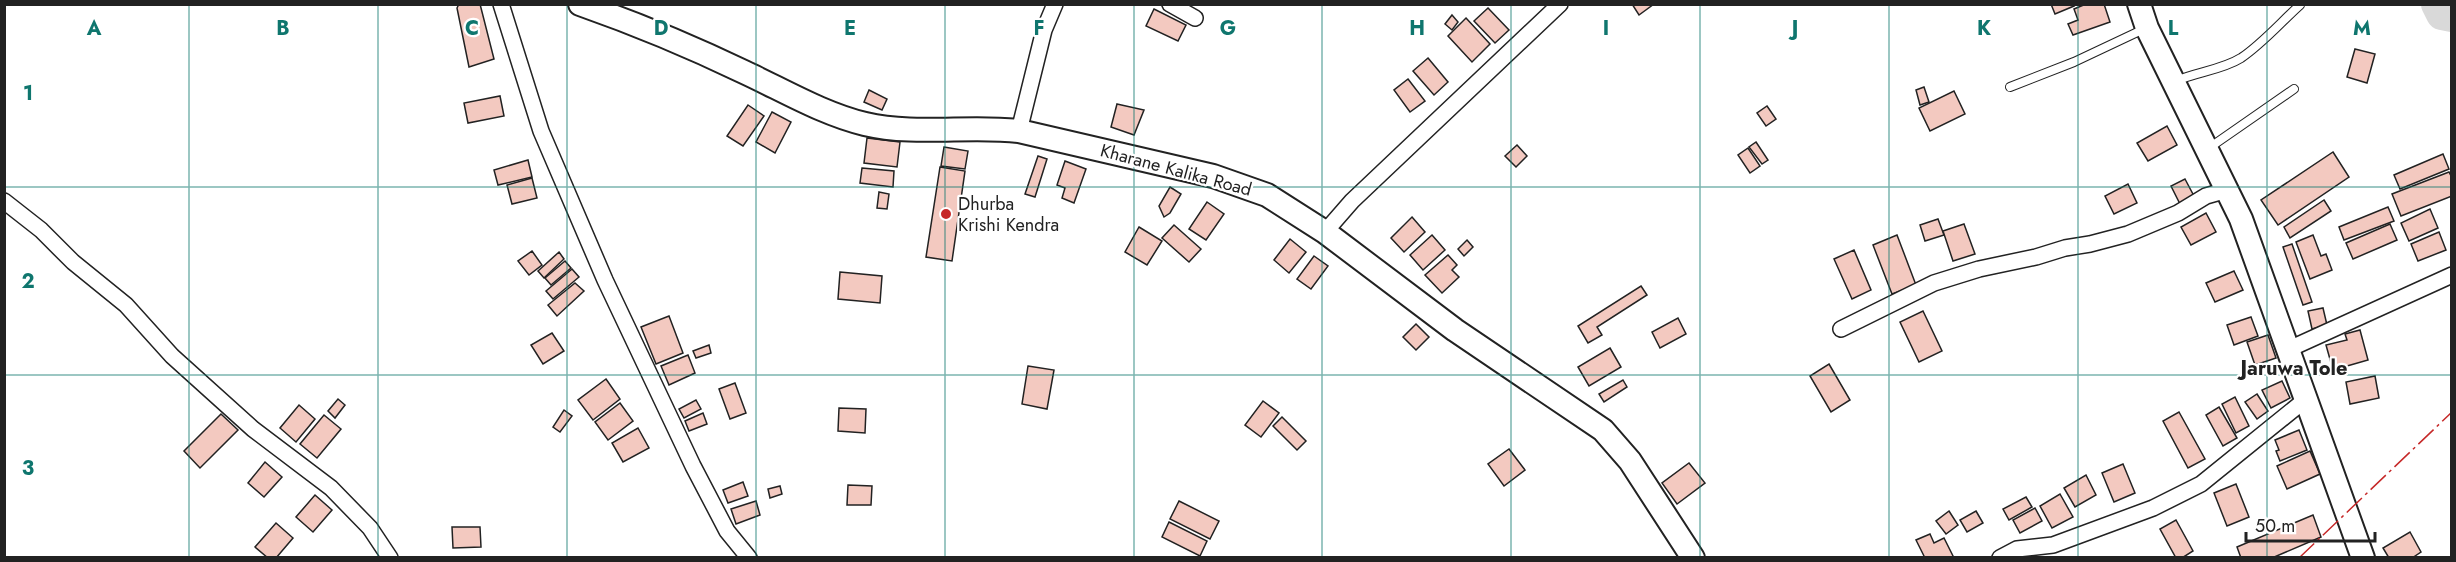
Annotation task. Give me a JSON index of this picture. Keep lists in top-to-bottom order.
{
  "streets": {
    "street": ["Kharane Kalika Road"]
  },
  "districts": ["Jaruwa Tole"],
  "places": ["Dhurba Krishi Kendra"],
  "scale_bar": "50 m",
  "grid": {
    "columns": [
      "A",
      "B",
      "C",
      "D",
      "E",
      "F",
      "G",
      "H",
      "I",
      "J",
      "K",
      "L",
      "M"
    ],
    "rows": ["1", "2", "3"]
  }
}
